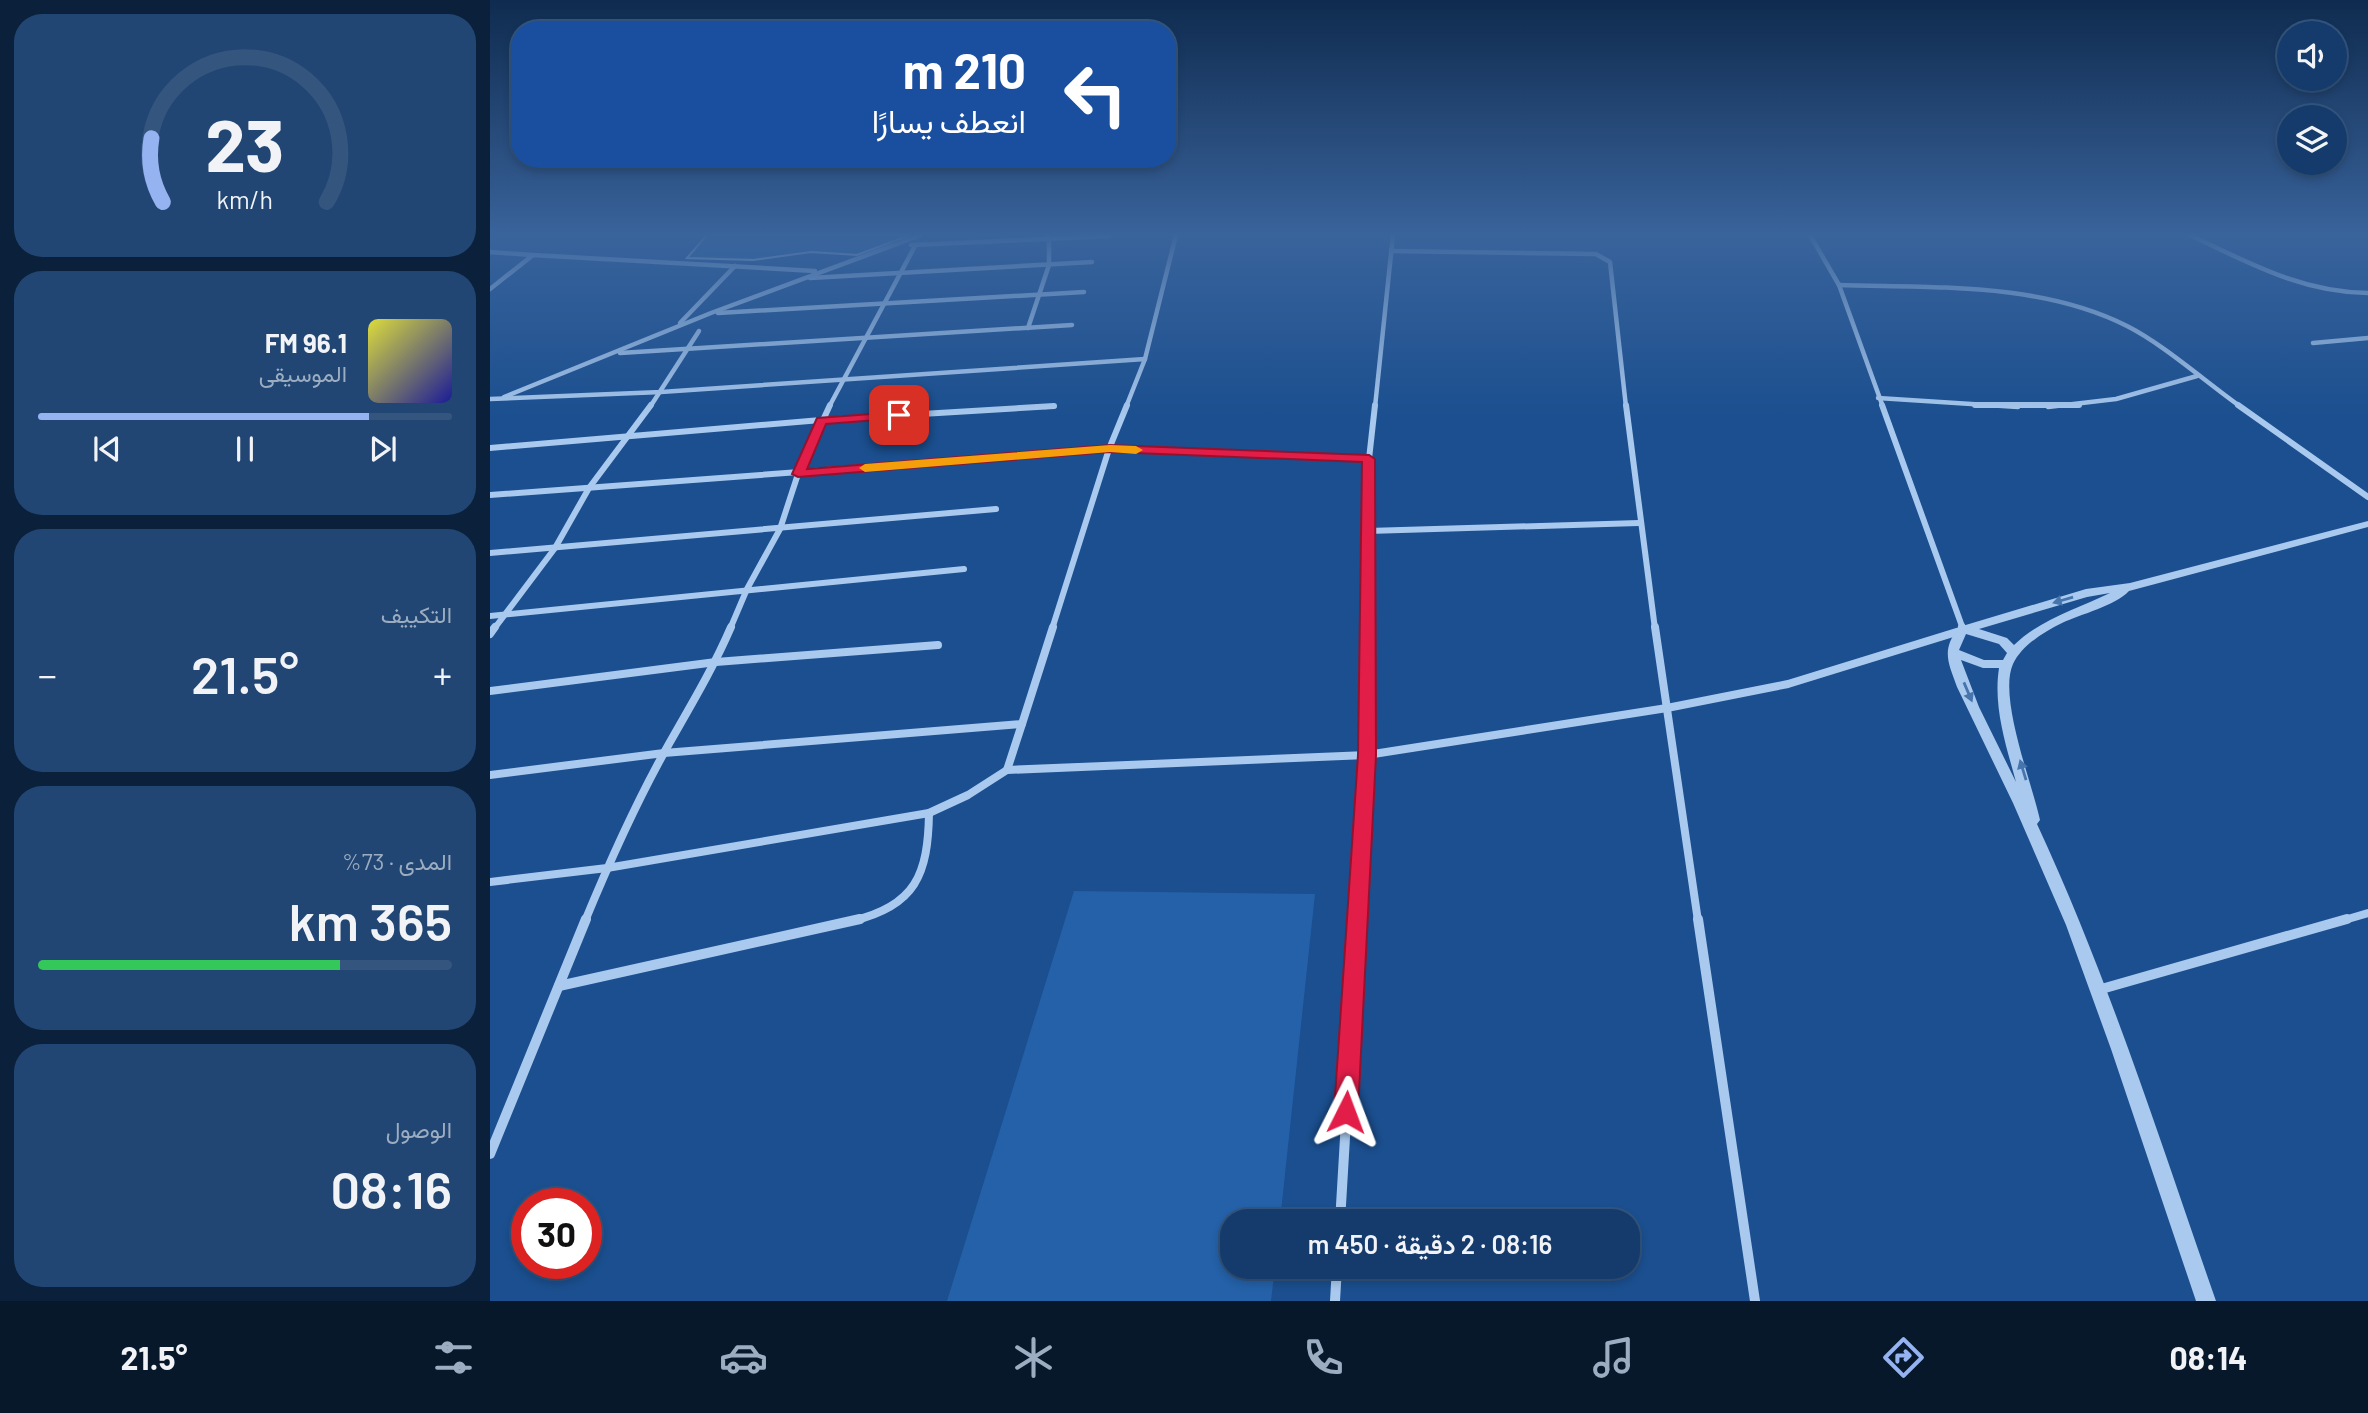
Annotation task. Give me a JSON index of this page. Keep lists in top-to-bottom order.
{
  "page": {
    "turn": ["210 m", "انعطف يسارًا"],
    "song": ["96.1 FM", "الموسيقى"],
    "tile": [
      "التكييف",
      ["المدى · 73%", "365 km"],
      ["الوصول", "08:16"]
    ],
    "heat": ["−", "21.5°", "+"],
    "limit": "30",
    "trip": "08:16 · 2 دقيقة · 450 m",
    "tabs": ["08:14", "21.5°"],
    "gauge": ["23", "km/h"]
  }
}
